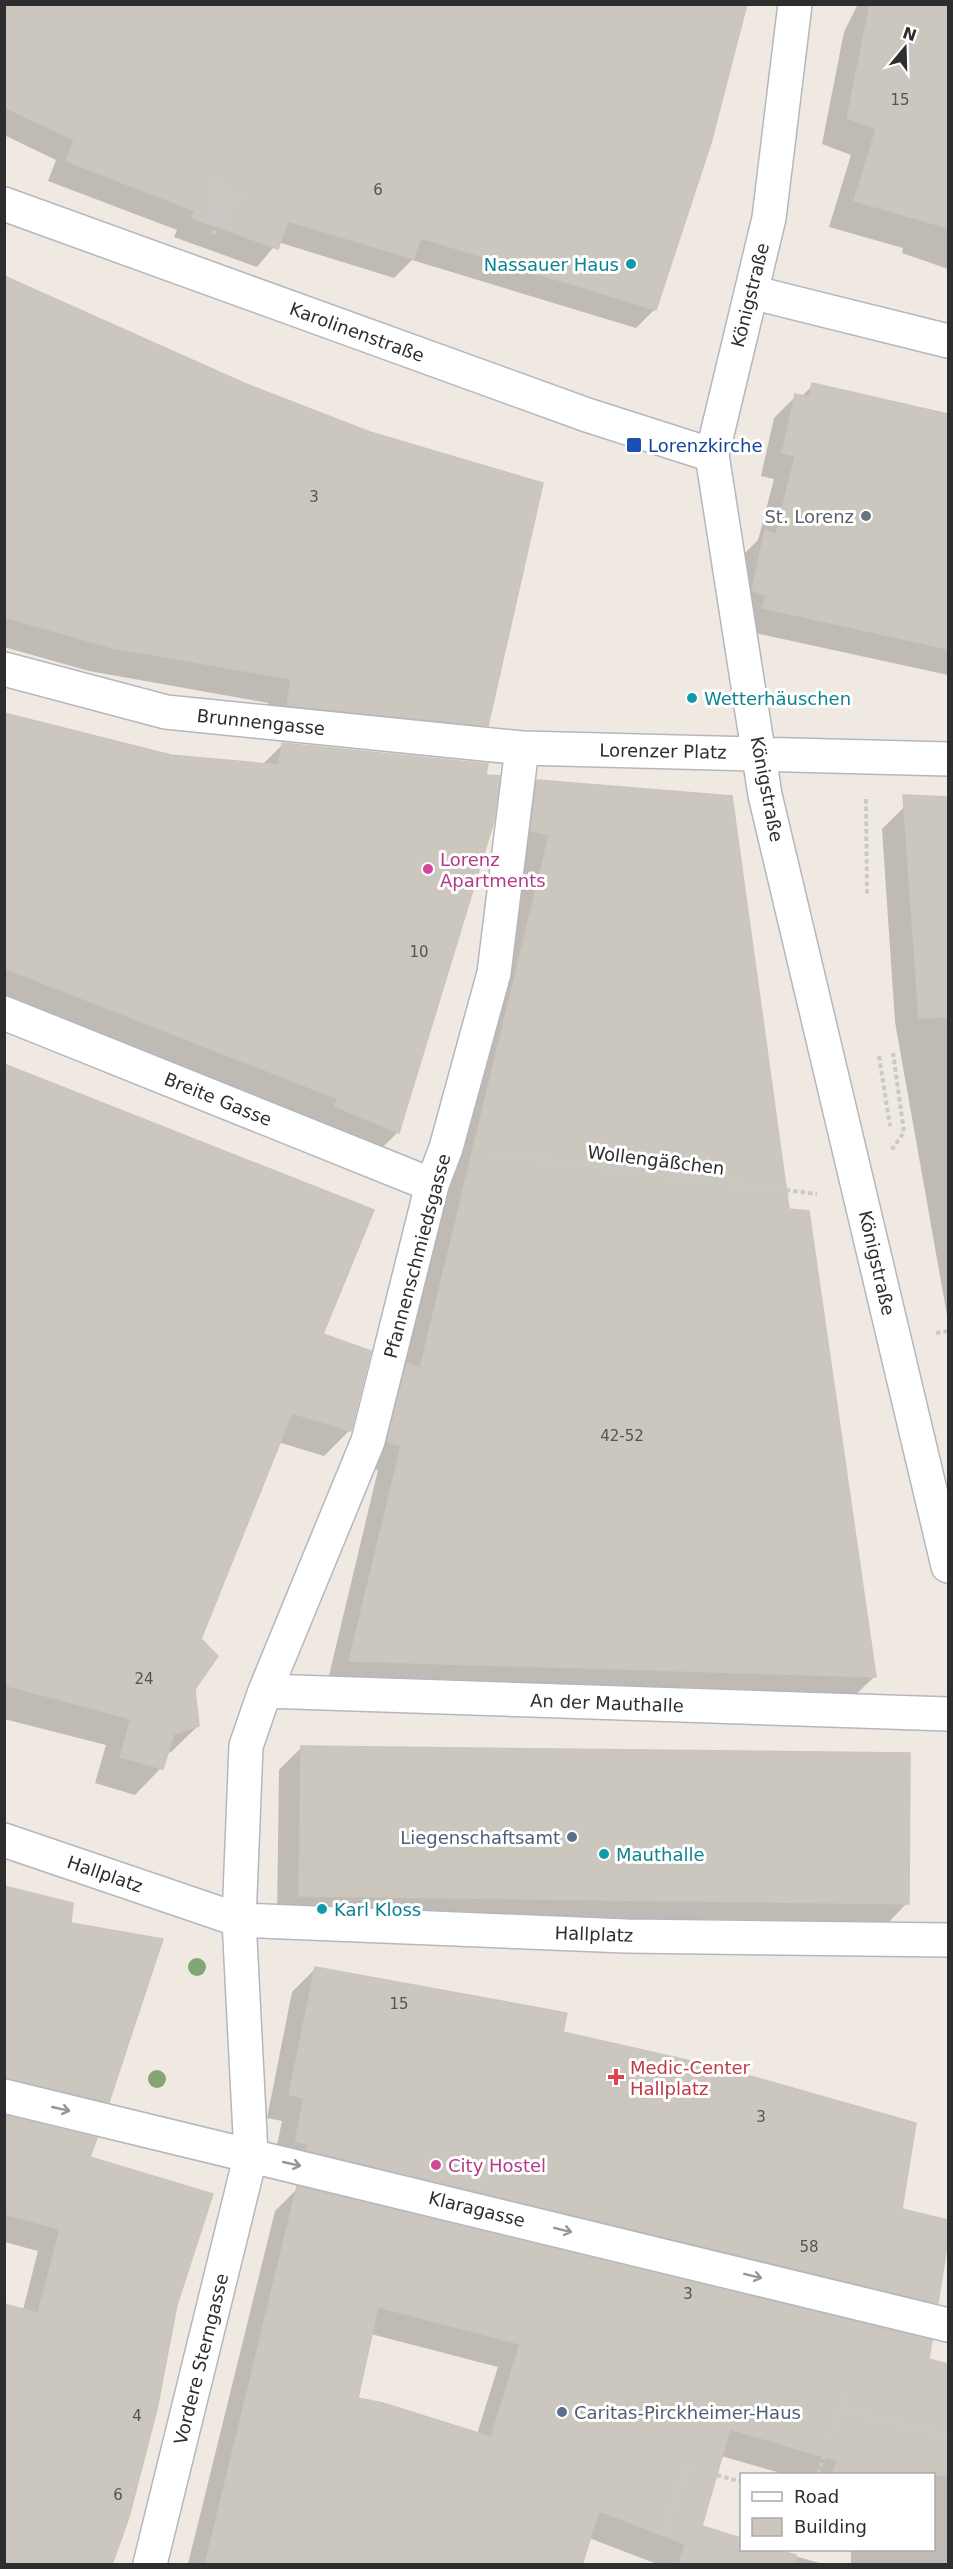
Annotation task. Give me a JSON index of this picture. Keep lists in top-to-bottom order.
{
  "streets": {
    "street": [
      "Königstraße",
      "Karolinenstraße",
      "Brunnengasse",
      "Lorenzer Platz",
      "Breite Gasse",
      "Pfannenschmiedsgasse",
      "An der Mauthalle",
      "Hallplatz",
      "Klaragasse",
      "Vordere Sterngasse"
    ],
    "path": ["Wollengäßchen"]
  },
  "crossings": [
    ["Königstraße", "Karolinenstraße"],
    ["Königstraße", "Lorenzer Platz"],
    ["Königstraße", "Wollengäßchen"],
    ["Brunnengasse", "Lorenzer Platz"],
    ["Brunnengasse", "Pfannenschmiedsgasse"],
    ["Lorenzer Platz", "Pfannenschmiedsgasse"],
    ["Breite Gasse", "Pfannenschmiedsgasse"],
    ["Wollengäßchen", "Pfannenschmiedsgasse"],
    ["Pfannenschmiedsgasse", "An der Mauthalle"],
    ["Pfannenschmiedsgasse", "Hallplatz"],
    ["Klaragasse", "Vordere Sterngasse"]
  ],
  "one_way": ["Klaragasse"],
  "places": {
    "other": [
      "Nassauer Haus",
      "St. Lorenz",
      "Wetterhäuschen",
      "Lorenz Apartments",
      "Liegenschaftsamt",
      "Mauthalle",
      "Karl Kloss",
      "City Hostel",
      "Caritas-Pirckheimer-Haus"
    ],
    "transit": ["Lorenzkirche"],
    "health": ["Medic-Center Hallplatz"]
  },
  "house_numbers": [
    "15",
    "6",
    "3",
    "10",
    "42-52",
    "24",
    "15",
    "3",
    "58",
    "3",
    "4",
    "6"
  ],
  "legend": ["Road", "Building"],
  "north": "top"
}
